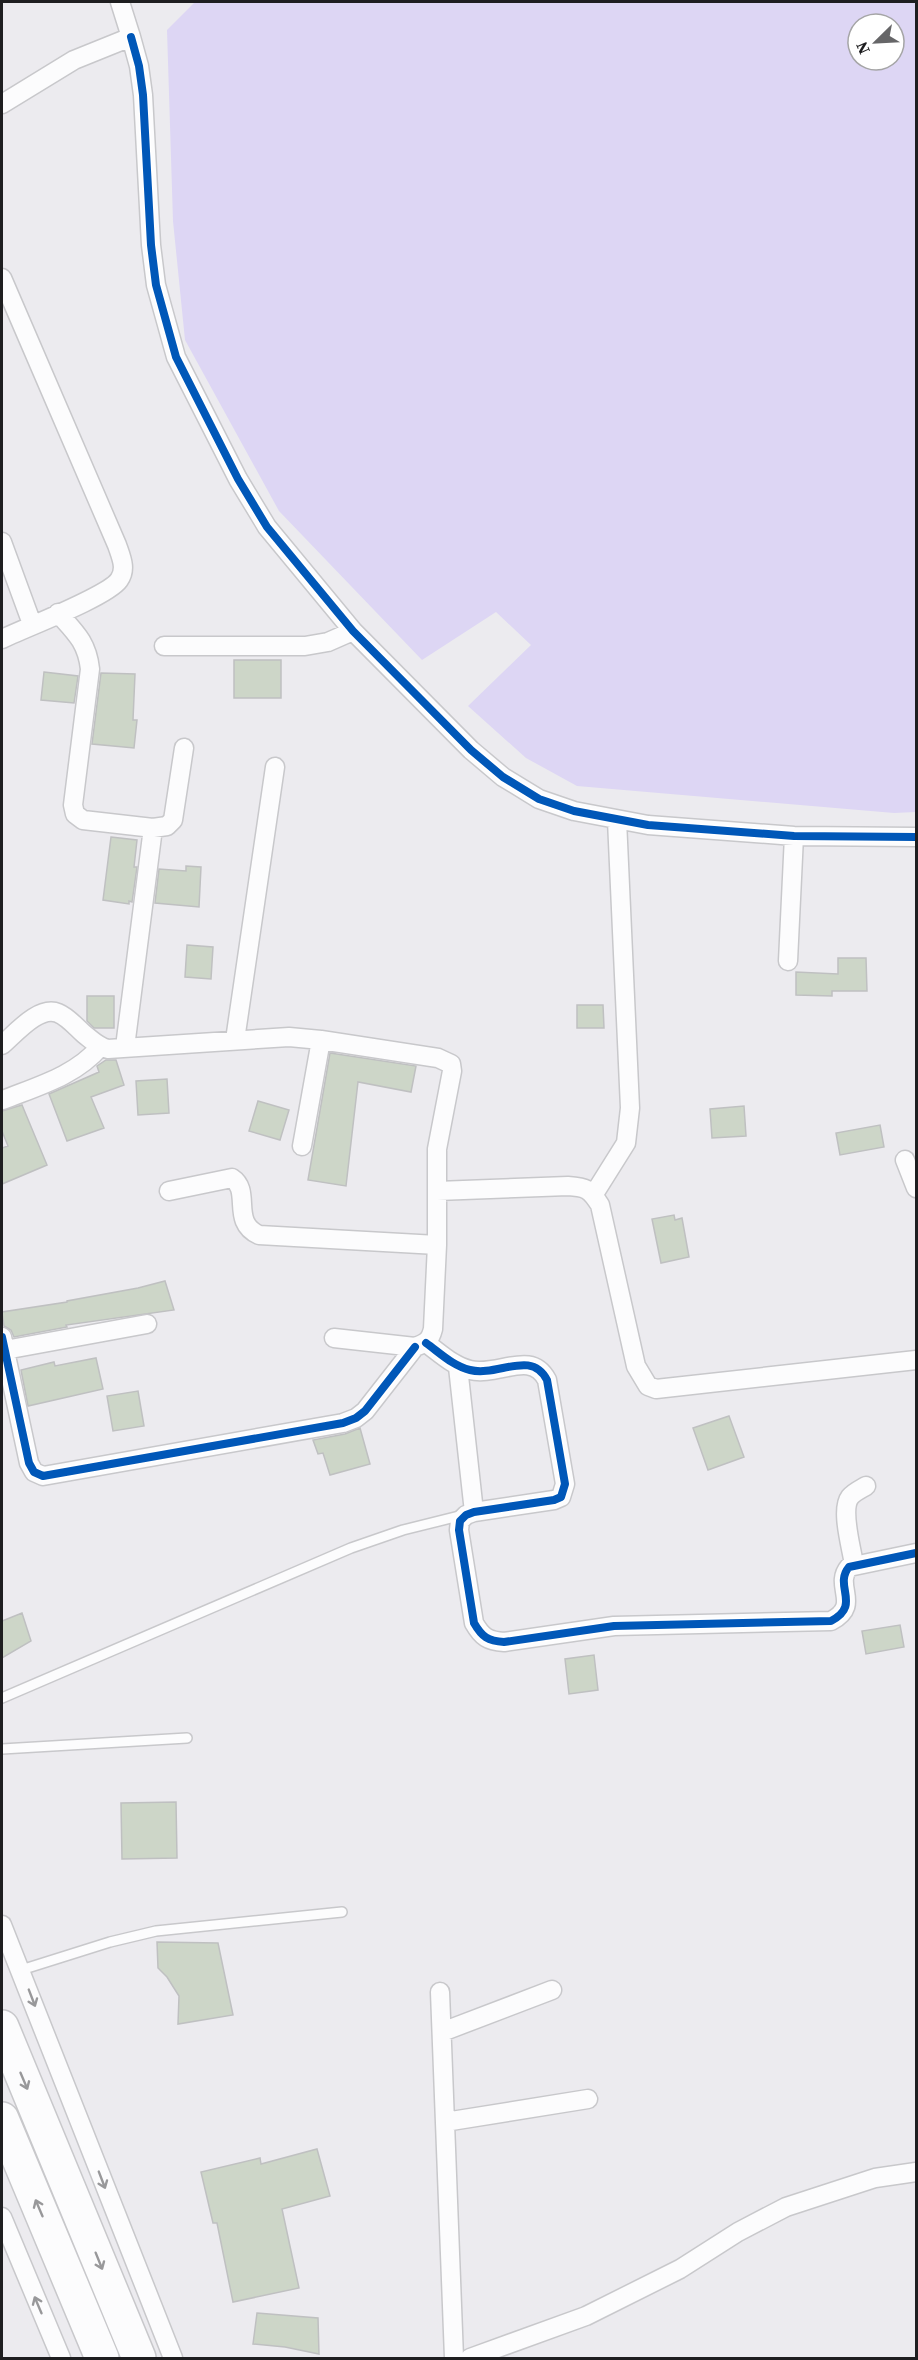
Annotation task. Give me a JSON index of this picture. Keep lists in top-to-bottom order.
{
  "north": "bottom left"
}
